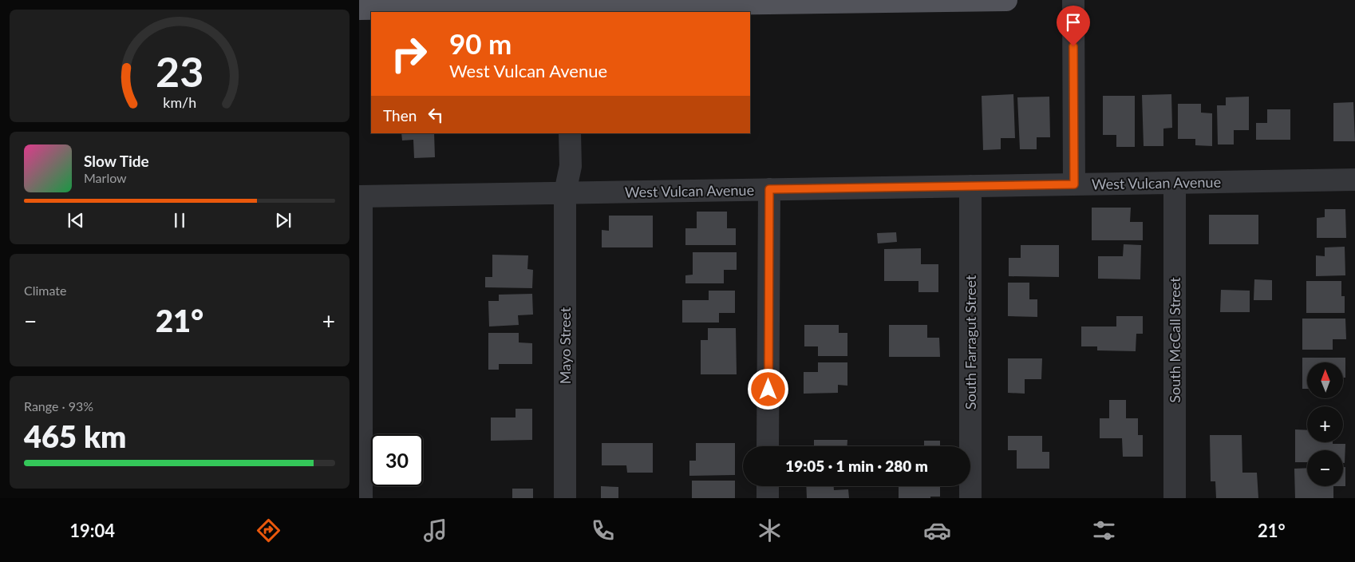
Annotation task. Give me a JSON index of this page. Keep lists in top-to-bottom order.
{
  "streets": {
    "street": [
      "West Vulcan Avenue",
      "South McCall Street",
      "South Farragut Street",
      "Mayo Street"
    ]
  },
  "crossings": [
    ["West Vulcan Avenue", "South McCall Street"],
    ["West Vulcan Avenue", "South Farragut Street"],
    ["West Vulcan Avenue", "Mayo Street"]
  ],
  "north": "top",
  "page": {
    "turn": ["90 m", "West Vulcan Avenue"],
    "then": "Then",
    "song": ["Slow Tide", "Marlow"],
    "tile": [
      "Climate",
      ["Range · 93%", "465 km"]
    ],
    "heat": ["−", "21°", "+"],
    "map_buttons": ["+", "−"],
    "limit": "30",
    "trip": "19:05 · 1 min · 280 m",
    "tabs": ["19:04", "21°"],
    "gauge": ["23", "km/h"]
  }
}
